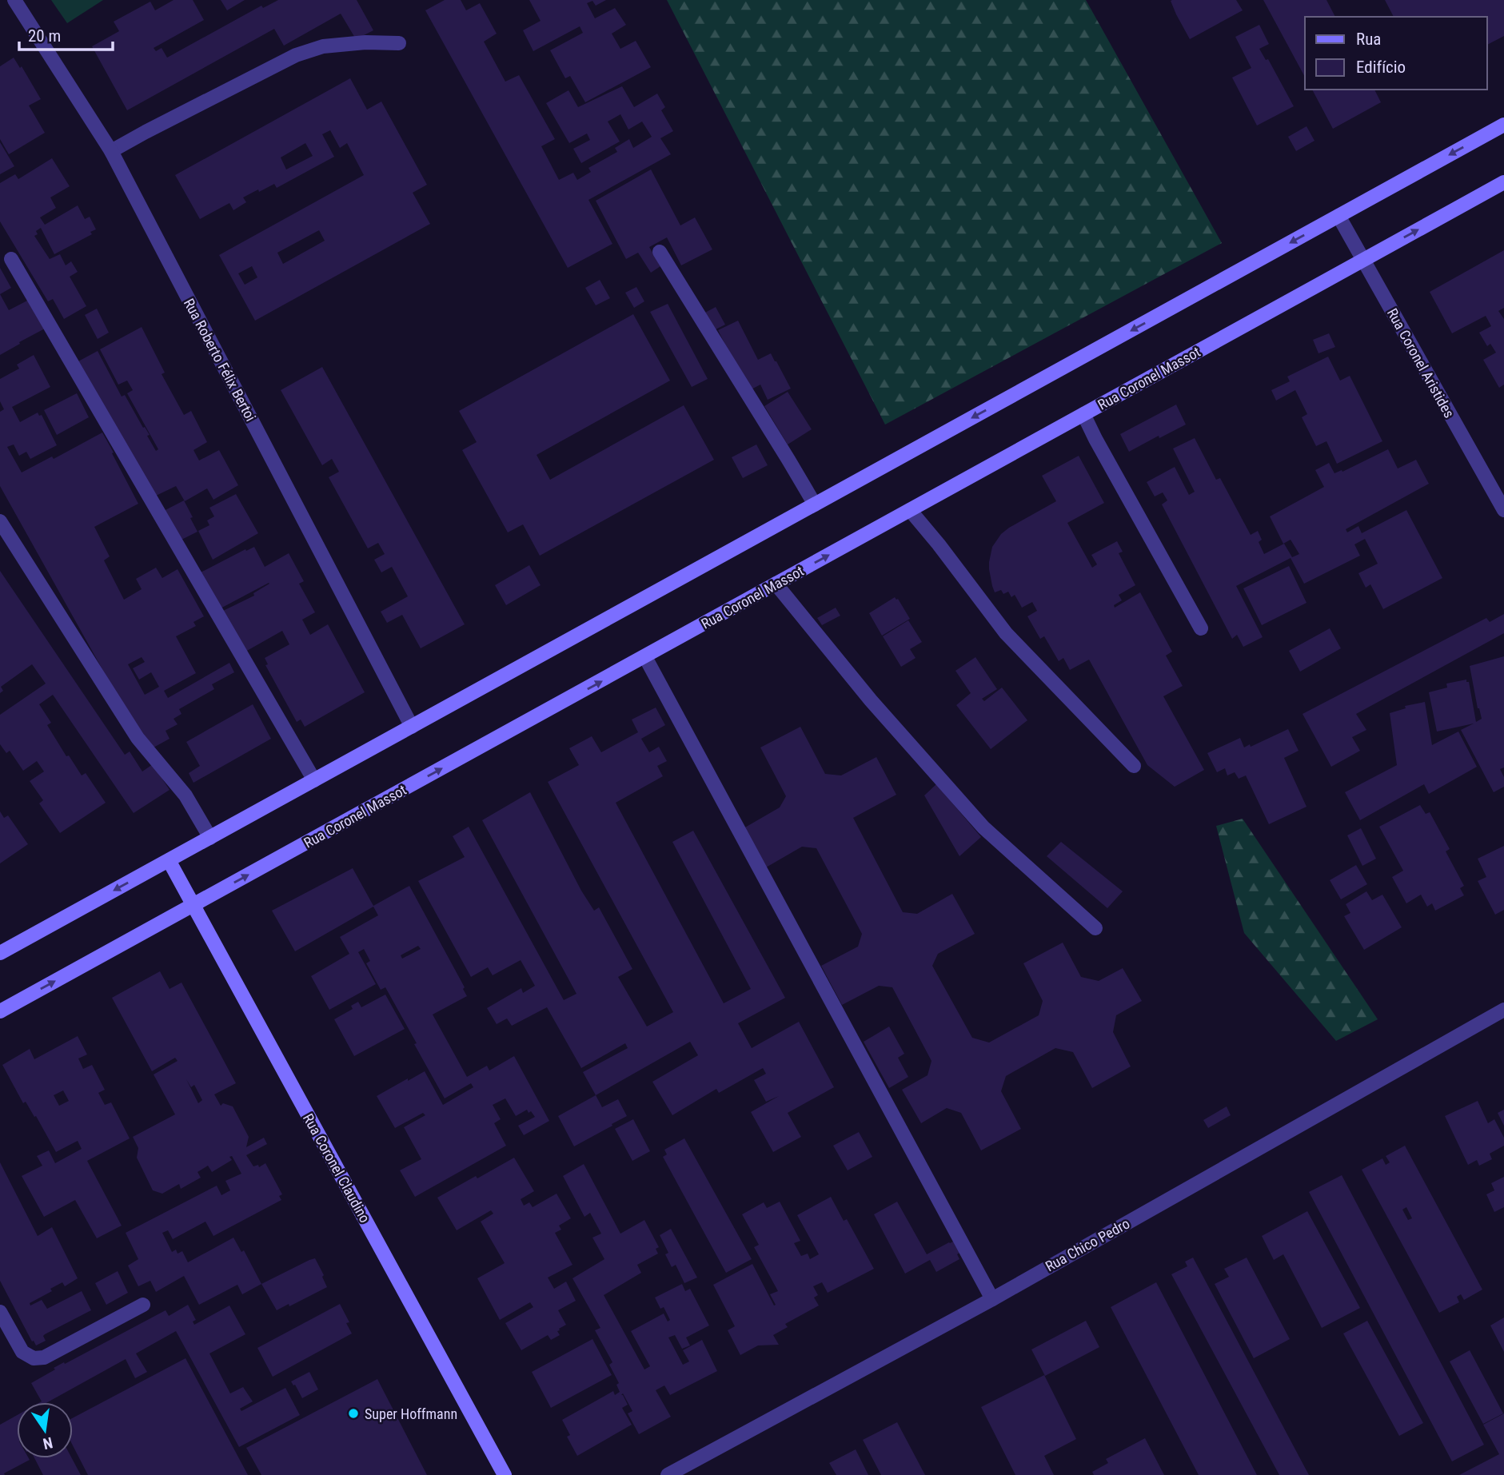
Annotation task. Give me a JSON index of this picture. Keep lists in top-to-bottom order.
{
  "streets": {
    "street": [
      "Rua Roberto Félix Bertoi",
      "Rua Coronel Aristides",
      "Rua Coronel Massot",
      "Rua Coronel Claudino",
      "Rua Chico Pedro"
    ]
  },
  "crossings": [
    ["Rua Coronel Aristides", "Rua Coronel Massot"],
    ["Rua Coronel Massot", "Rua Coronel Claudino"]
  ],
  "places": ["Super Hoffmann"],
  "legend": ["Rua", "Edifício"],
  "scale_bar": "20 m",
  "north": "bottom"
}
